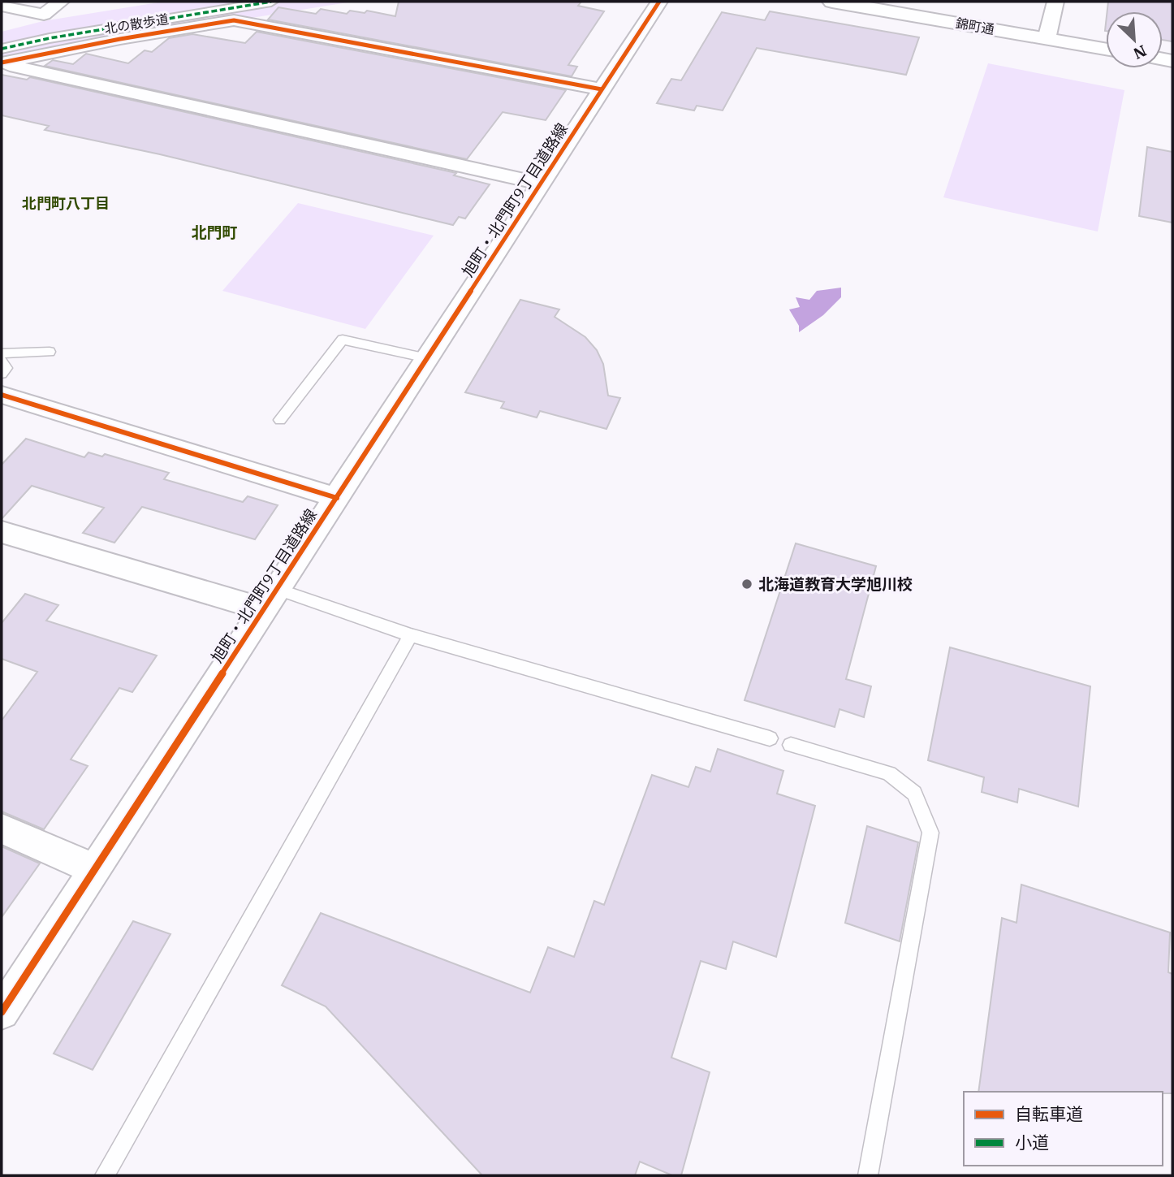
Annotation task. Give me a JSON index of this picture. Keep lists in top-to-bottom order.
{
  "streets": {
    "street": ["北の散歩道", "錦町通", "旭町・北門町9丁目道路線"]
  },
  "districts": ["北門町八丁目", "北門町"],
  "places": ["北海道教育大学旭川校"],
  "legend": ["自転車道", "小道"],
  "north": "bottom right"
}
